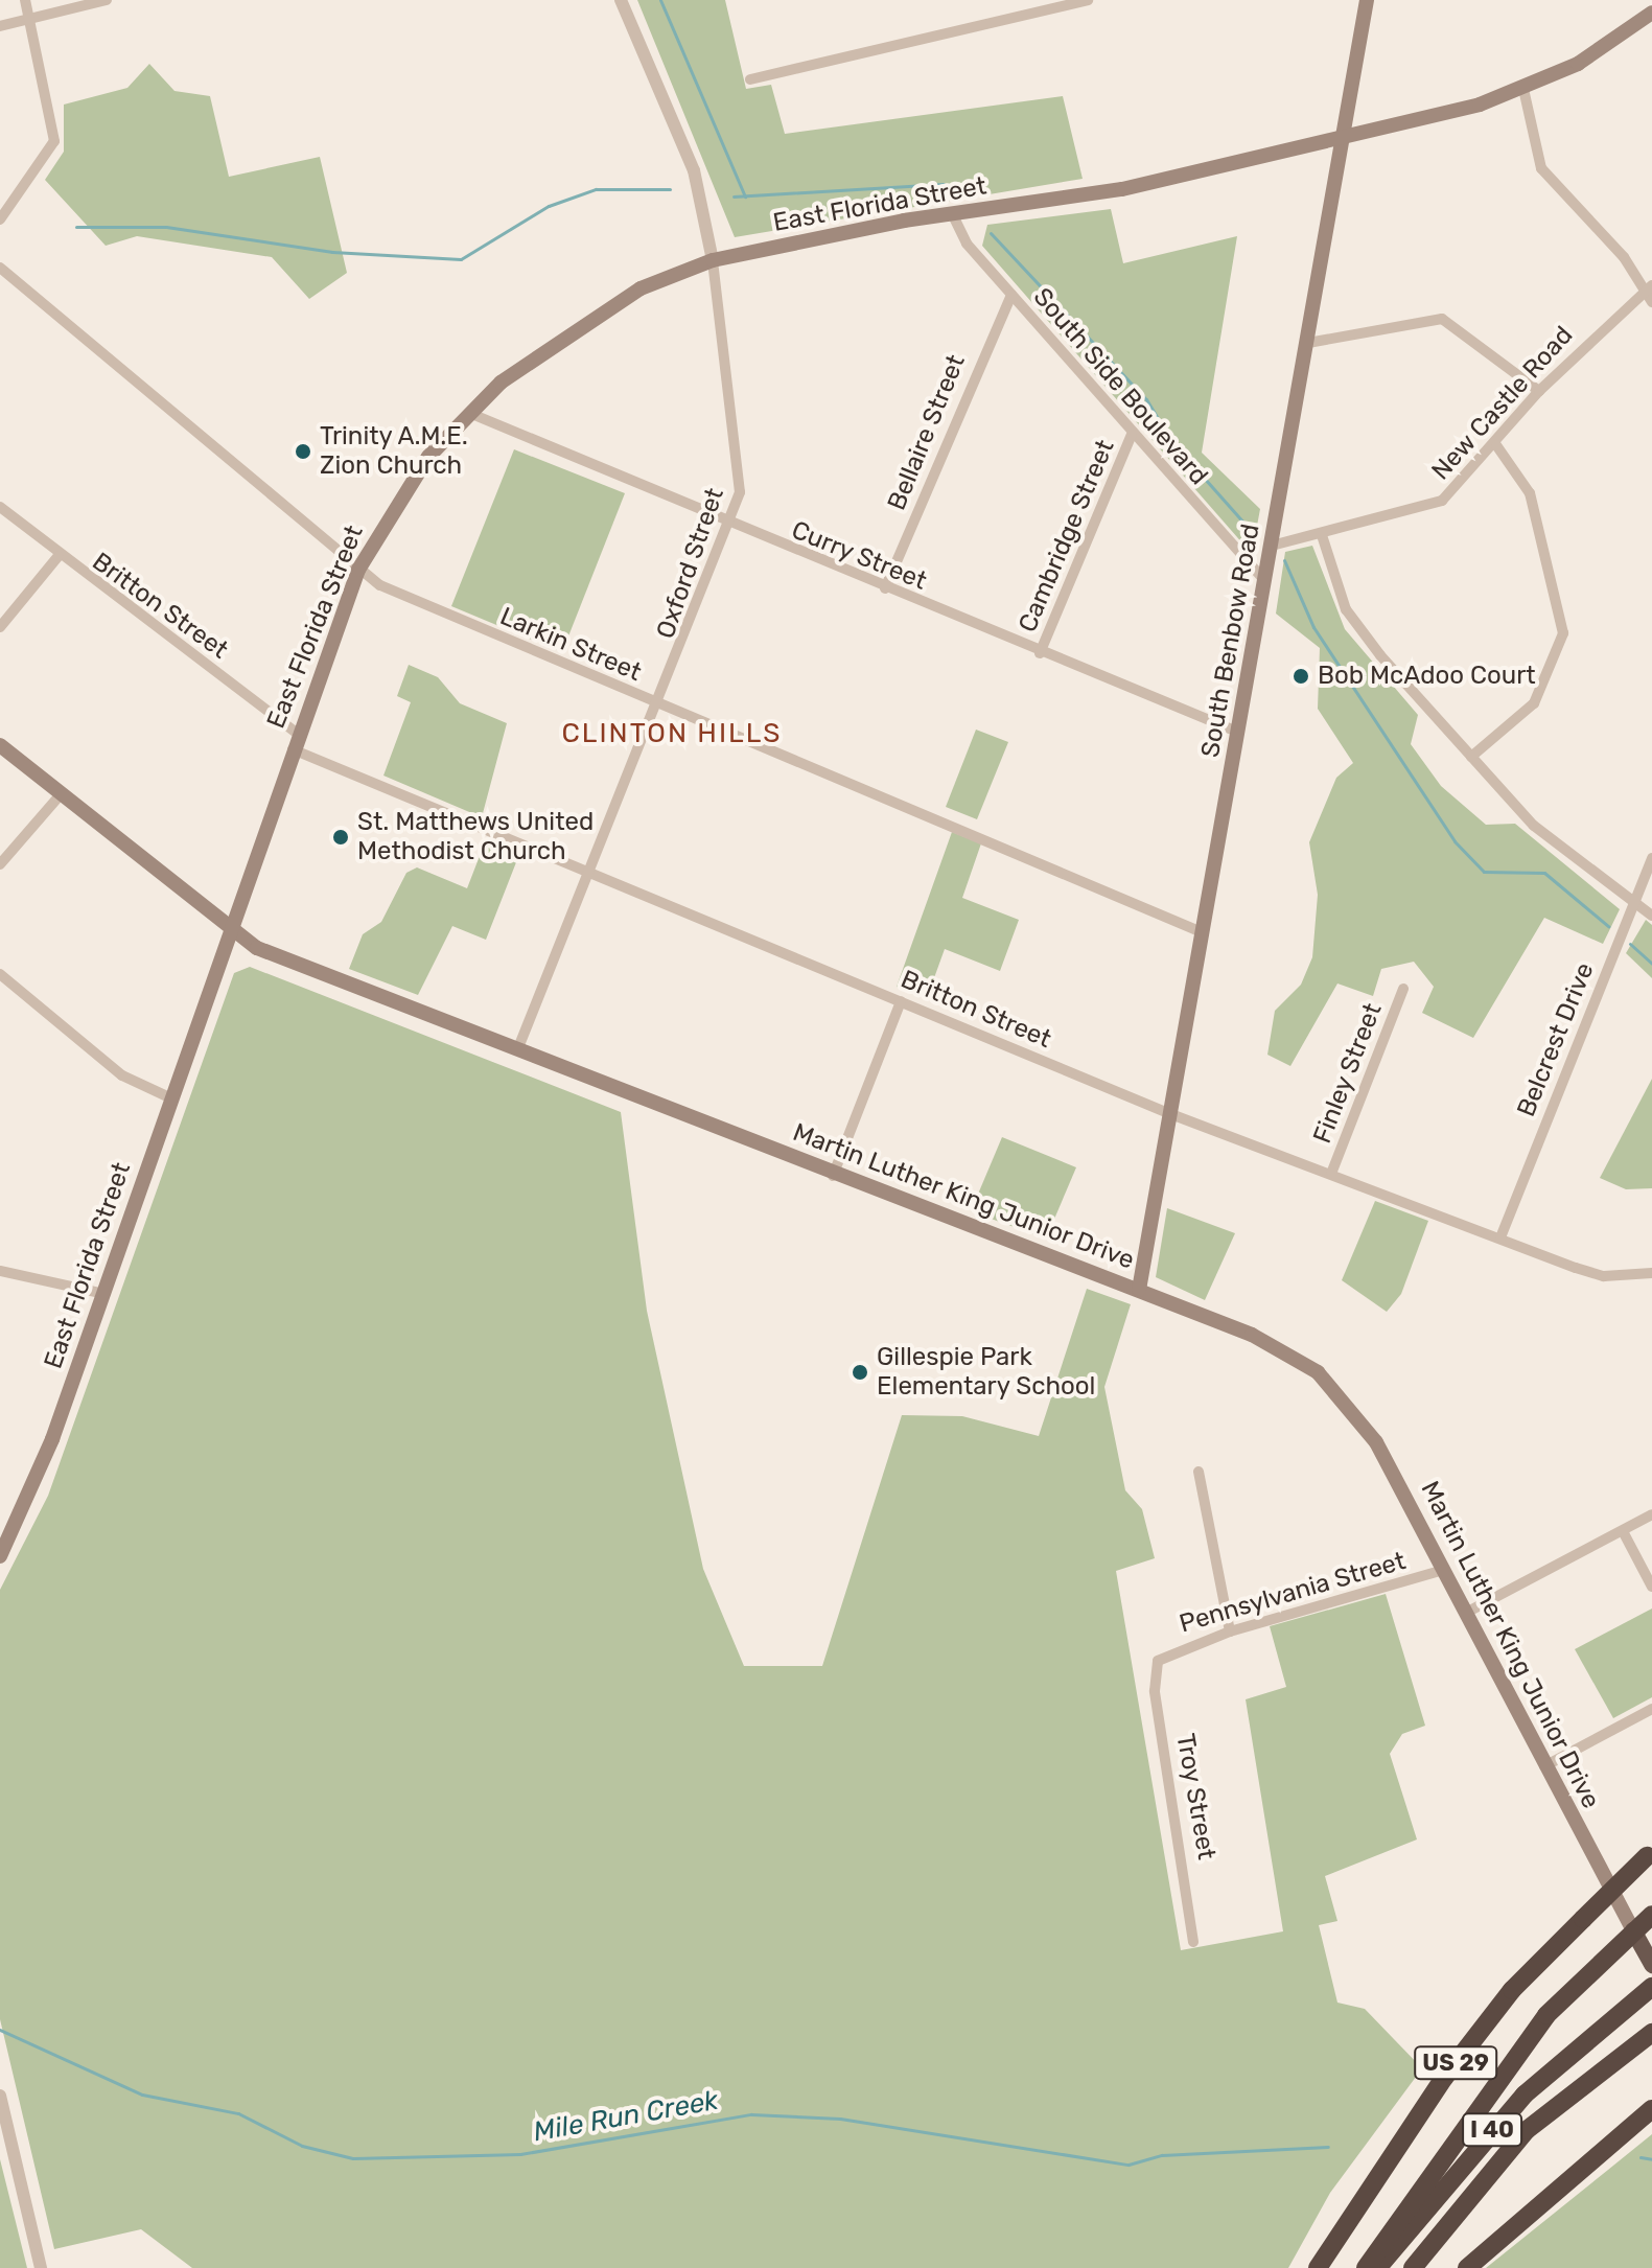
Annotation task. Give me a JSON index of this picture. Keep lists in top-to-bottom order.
{
  "streets": {
    "highway": ["Martin Luther King Junior Drive", "US 29", "I 40"],
    "main road": ["East Florida Street", "South Benbow Road"],
    "street": [
      "South Side Boulevard",
      "New Castle Road",
      "Bellaire Street",
      "Cambridge Street",
      "Curry Street",
      "Oxford Street",
      "Britton Street",
      "Larkin Street",
      "Belcrest Drive",
      "Finley Street",
      "Pennsylvania Street",
      "Troy Street"
    ]
  },
  "crossings": [
    ["East Florida Street", "South Side Boulevard"],
    ["East Florida Street", "Curry Street"],
    ["East Florida Street", "Oxford Street"],
    ["East Florida Street", "Britton Street"],
    ["East Florida Street", "South Benbow Road"],
    ["East Florida Street", "Larkin Street"],
    ["East Florida Street", "Martin Luther King Junior Drive"],
    ["South Side Boulevard", "Bellaire Street"],
    ["South Side Boulevard", "Cambridge Street"],
    ["South Side Boulevard", "South Benbow Road"],
    ["New Castle Road", "South Benbow Road"],
    ["Bellaire Street", "Curry Street"],
    ["Cambridge Street", "Curry Street"],
    ["Curry Street", "Oxford Street"],
    ["Curry Street", "South Benbow Road"],
    ["Oxford Street", "Britton Street"],
    ["Oxford Street", "Larkin Street"],
    ["Oxford Street", "Martin Luther King Junior Drive"],
    ["Britton Street", "South Benbow Road"],
    ["Britton Street", "Belcrest Drive"],
    ["Britton Street", "Finley Street"],
    ["South Benbow Road", "Larkin Street"],
    ["South Benbow Road", "Martin Luther King Junior Drive"],
    ["Martin Luther King Junior Drive", "Pennsylvania Street"],
    ["Pennsylvania Street", "Troy Street"]
  ],
  "districts": ["CLINTON HILLS"],
  "water": ["Mile Run Creek"],
  "places": [
    "Trinity A.M.E. Zion Church",
    "Bob McAdoo Court",
    "St. Matthews United Methodist Church",
    "Gillespie Park Elementary School"
  ]
}
